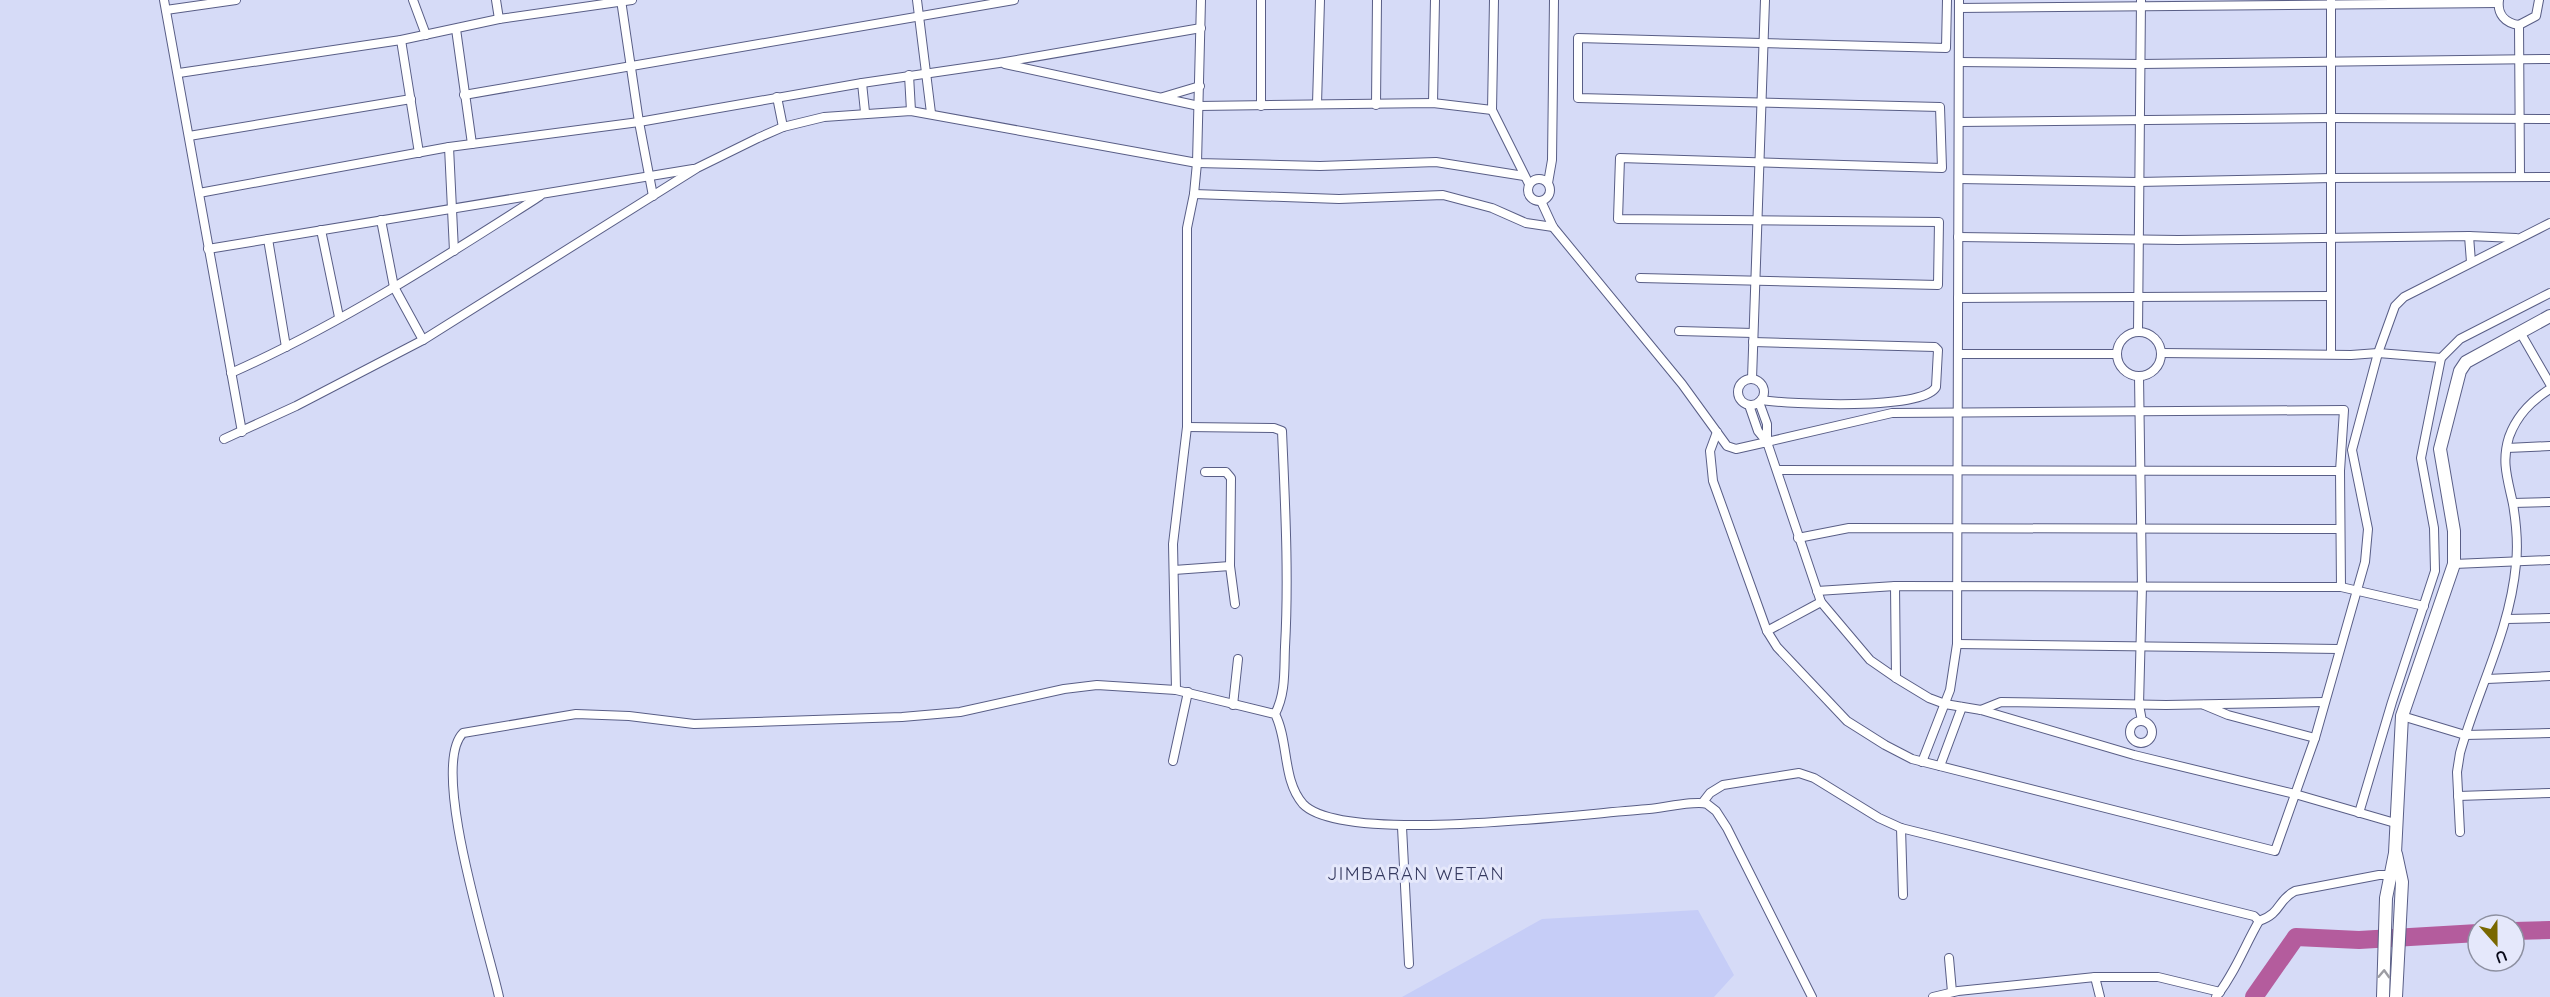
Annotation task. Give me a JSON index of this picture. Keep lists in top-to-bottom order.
{
  "districts": ["JIMBARAN WETAN"],
  "north": "bottom"
}
